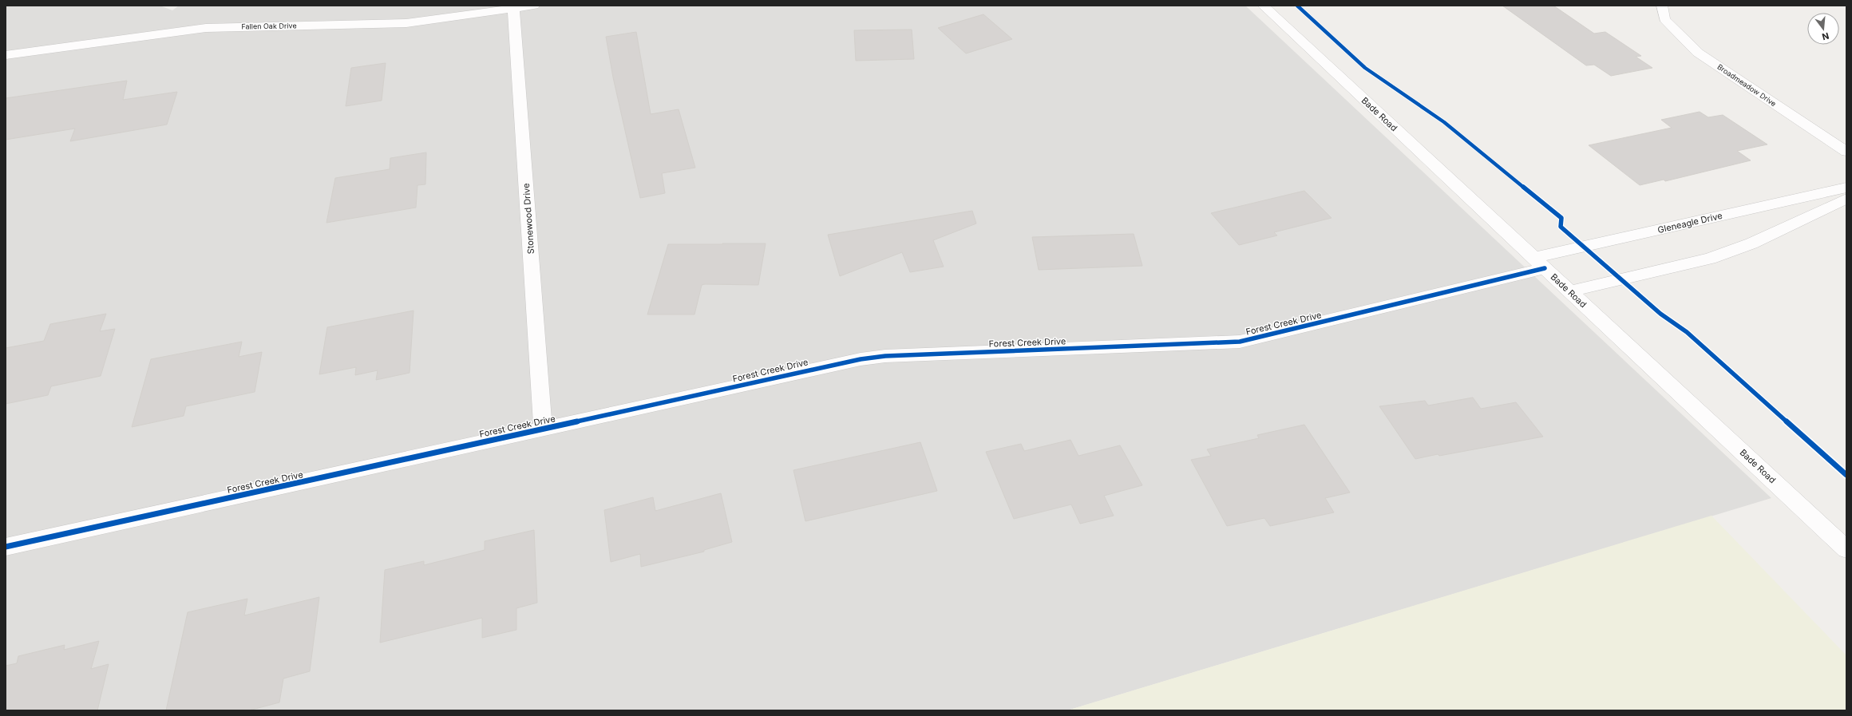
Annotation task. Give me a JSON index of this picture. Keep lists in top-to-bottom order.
{
  "streets": {
    "street": [
      "Fallen Oak Drive",
      "Broadmeadow Drive",
      "Bade Road",
      "Stonewood Drive",
      "Gleneagle Drive",
      "Forest Creek Drive"
    ]
  },
  "crossings": [
    ["Fallen Oak Drive", "Stonewood Drive"],
    ["Bade Road", "Gleneagle Drive"],
    ["Bade Road", "Forest Creek Drive"],
    ["Stonewood Drive", "Forest Creek Drive"],
    ["Gleneagle Drive", "Forest Creek Drive"]
  ],
  "north": "bottom"
}
